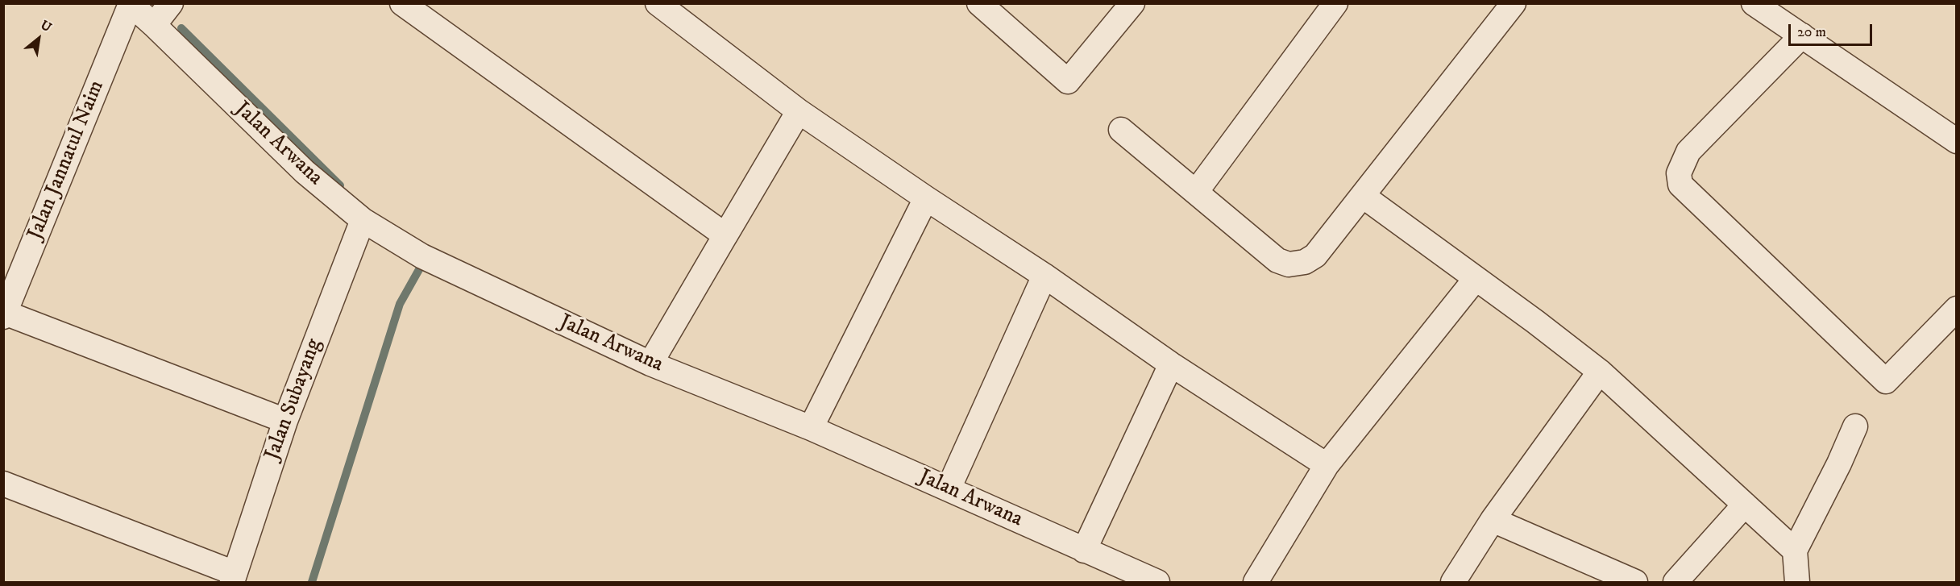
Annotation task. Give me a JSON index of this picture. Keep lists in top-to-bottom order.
{
  "streets": {
    "street": ["Jalan Arwana", "Jalan Jannatul Naim", "Jalan Subayang"]
  },
  "crossings": [
    ["Jalan Arwana", "Jalan Jannatul Naim"],
    ["Jalan Arwana", "Jalan Subayang"]
  ],
  "scale_bar": "20 m",
  "north": "top right"
}
